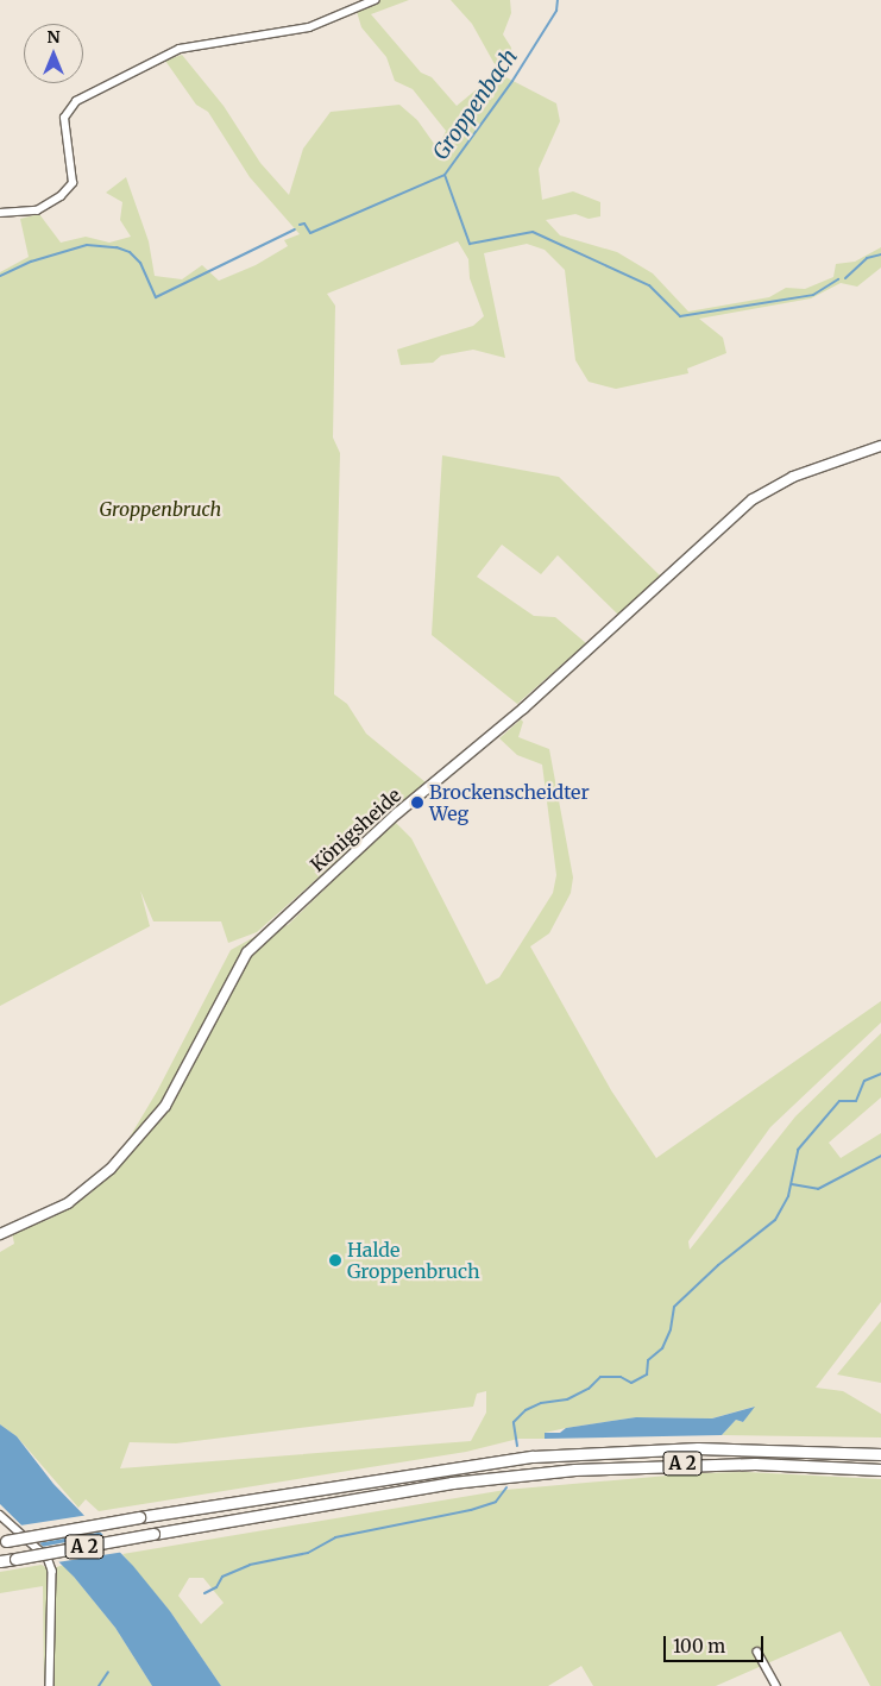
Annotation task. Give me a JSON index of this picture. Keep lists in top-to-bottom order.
{
  "streets": {
    "highway": ["A 2"],
    "main road": ["Königsheide"]
  },
  "water": ["Groppenbach"],
  "parks": ["Groppenbruch"],
  "places": ["Brockenscheidter Weg", "Halde Groppenbruch"],
  "scale_bar": "100 m",
  "north": "top"
}
